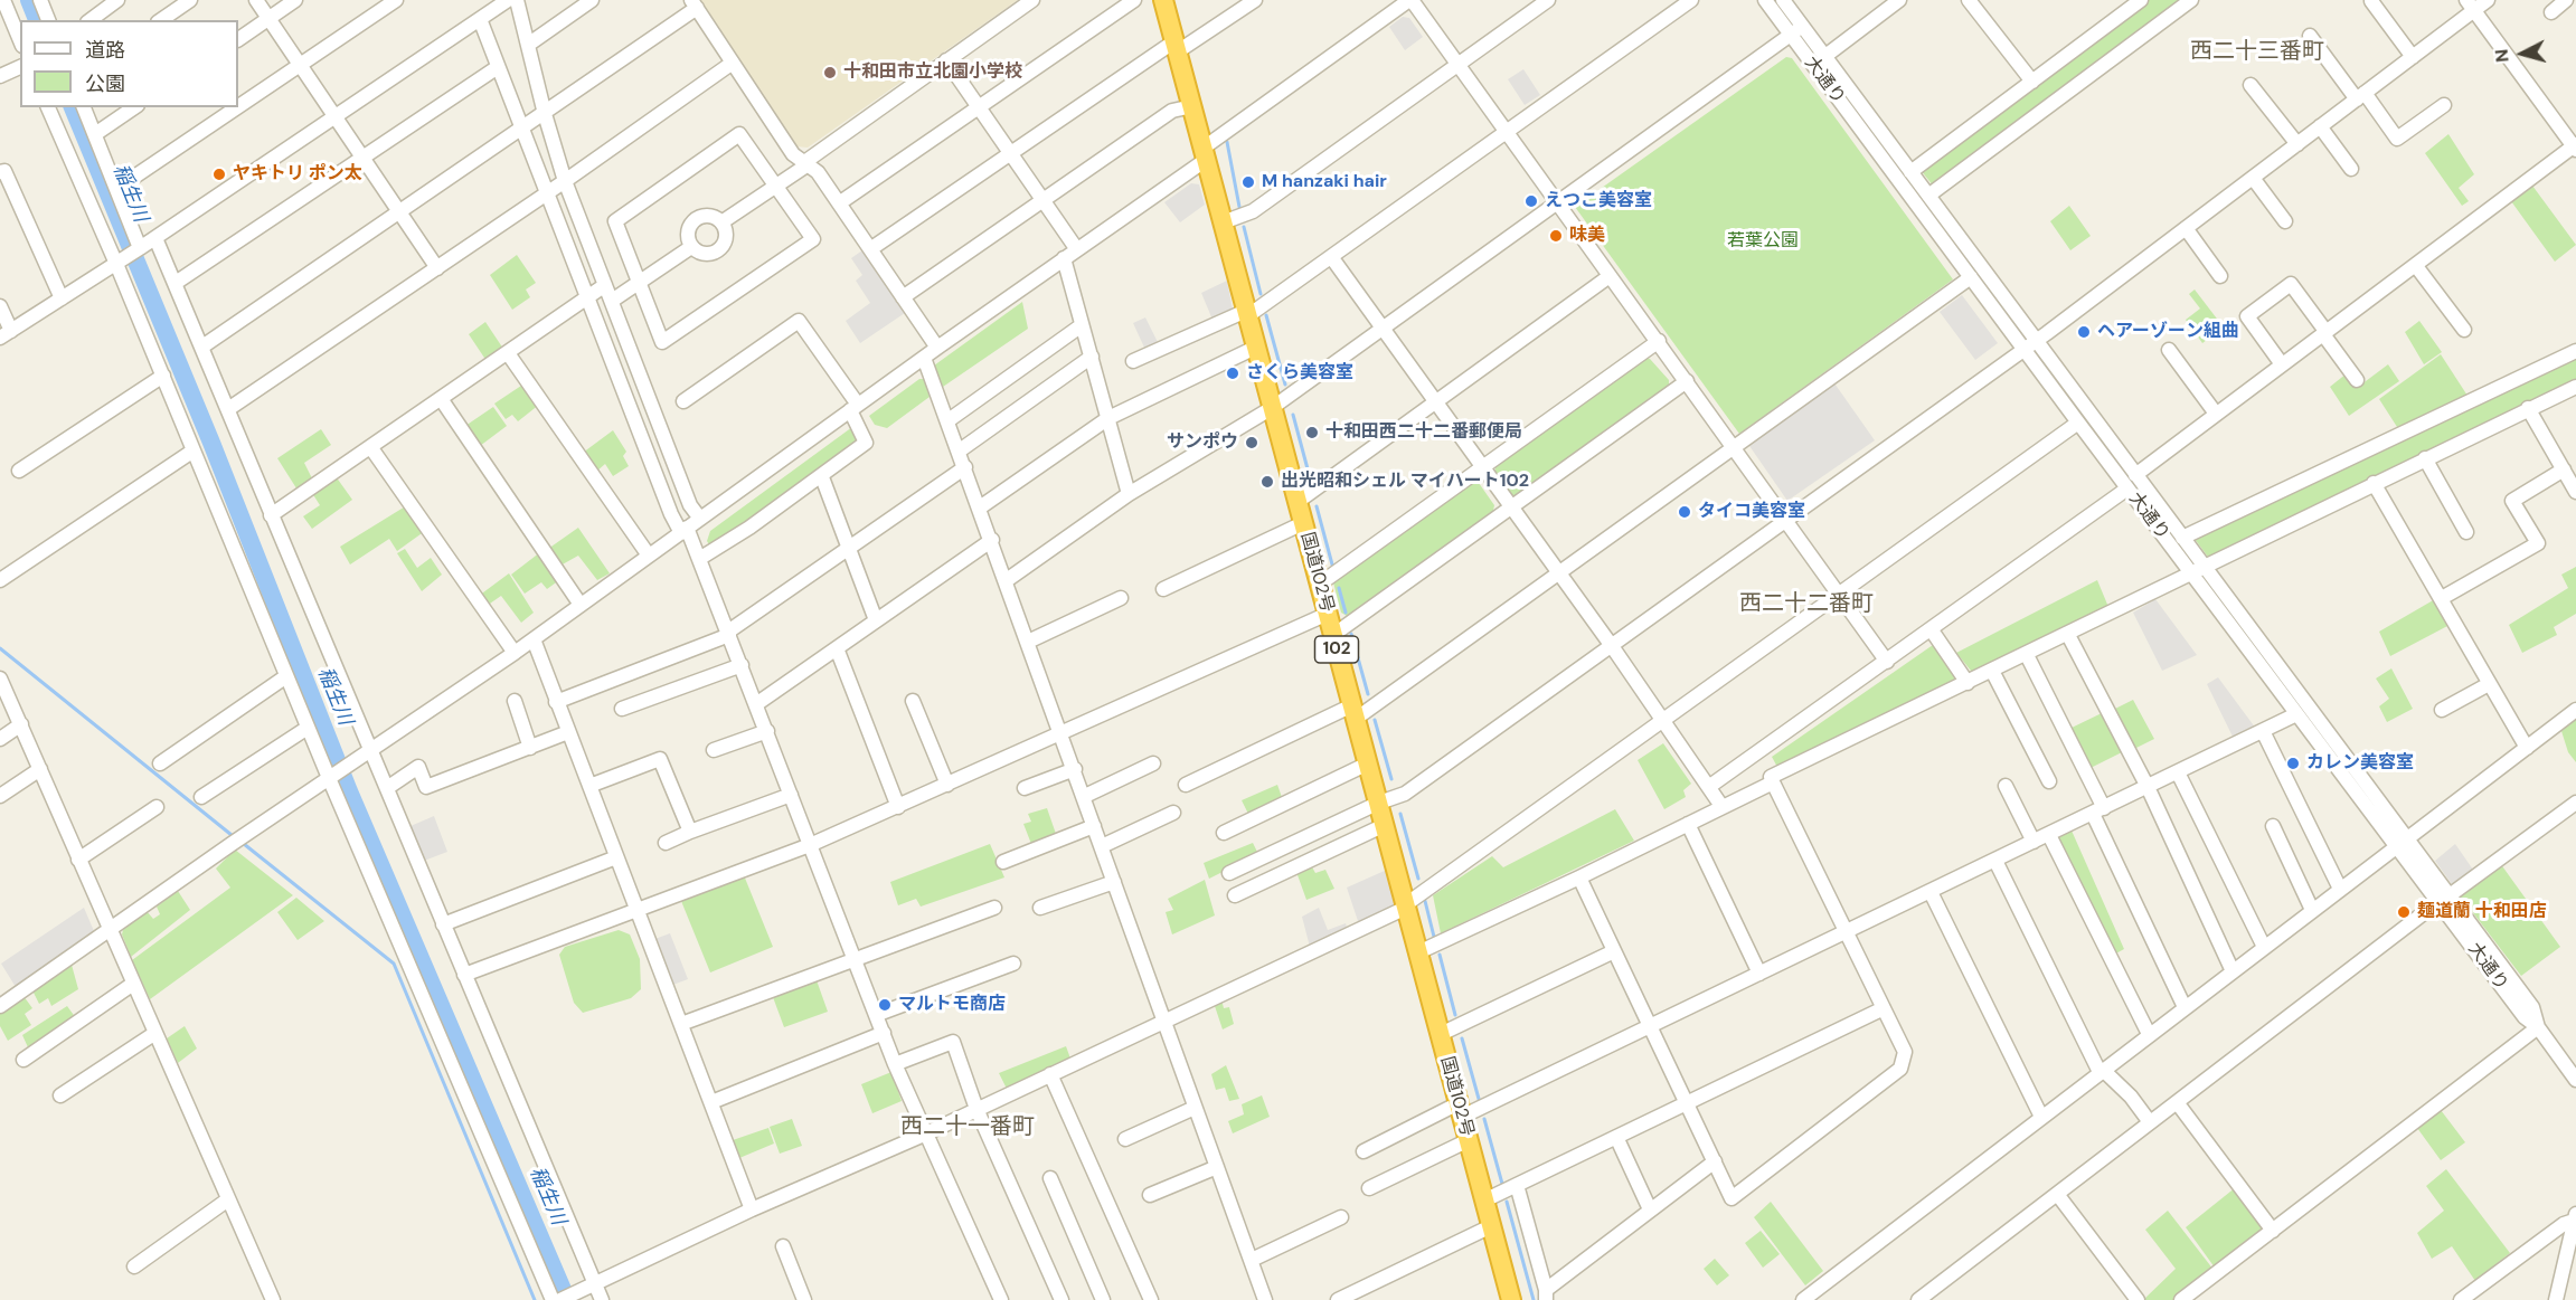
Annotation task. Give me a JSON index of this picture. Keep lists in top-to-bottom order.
{
  "streets": {
    "highway": ["国道102号", "102"],
    "street": ["大通り"]
  },
  "districts": ["西二十三番町", "西二十二番町", "西二十一番町"],
  "water": ["稲生川"],
  "parks": ["若葉公園"],
  "places": [
    "十和田市立北園小学校",
    "ヤキトリ ポン太",
    "M hanzaki hair",
    "えつこ美容室",
    "味美",
    "ヘアーゾーン組曲",
    "さくら美容室",
    "十和田西二十二番郵便局",
    "サンポウ",
    "出光昭和シェル マイハート102",
    "タイコ美容室",
    "カレン美容室",
    "麺道蘭 十和田店",
    "マルトモ商店"
  ],
  "legend": ["道路", "公園"],
  "north": "left"
}
